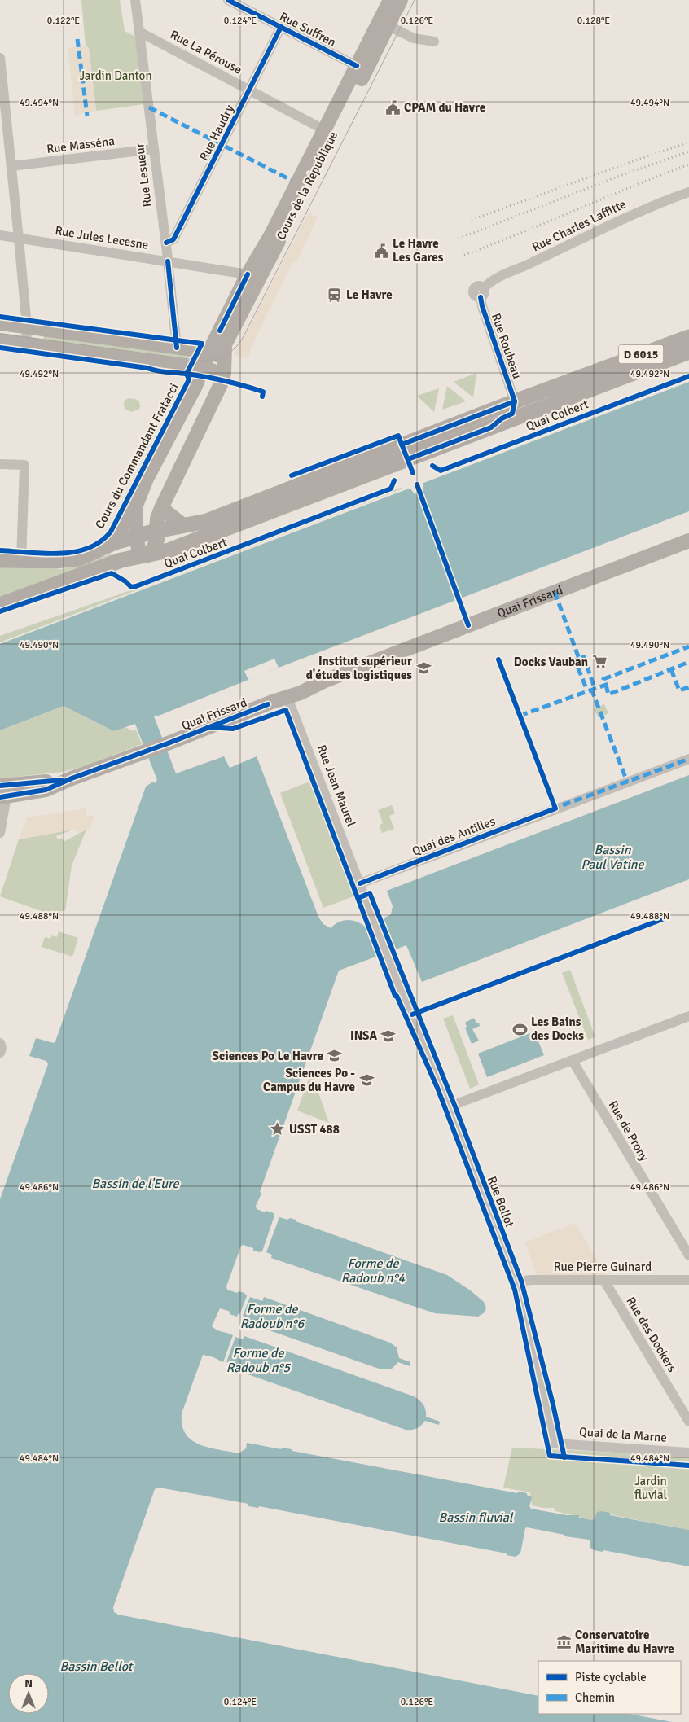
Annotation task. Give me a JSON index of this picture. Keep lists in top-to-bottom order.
{
  "streets": {
    "main road": [
      "Cours de la République",
      "D 6015",
      "Quai Colbert",
      "Cours du Commandant Fratacci",
      "Quai Frissard"
    ],
    "street": [
      "Rue Suffren",
      "Rue La Pérouse",
      "Rue Haudry",
      "Rue Masséna",
      "Rue Lesueur",
      "Rue Charles Laffitte",
      "Rue Jules Lecesne",
      "Rue Roubeau",
      "Rue Jean Maurel",
      "Quai des Antilles",
      "Rue de Prony",
      "Rue Bellot",
      "Rue Pierre Guinard",
      "Rue des Dockers",
      "Quai de la Marne"
    ]
  },
  "crossings": [
    ["Rue Suffren", "Rue Haudry"],
    ["Rue Suffren", "Cours de la République"],
    ["Rue La Pérouse", "Rue Haudry"],
    ["Rue La Pérouse", "Rue Lesueur"],
    ["Rue La Pérouse", "Cours de la République"],
    ["Rue Haudry", "Rue Lesueur"],
    ["Rue Masséna", "Rue Lesueur"],
    ["Rue Lesueur", "Rue Jules Lecesne"],
    ["Cours de la République", "Rue Jules Lecesne"],
    ["Cours de la République", "Cours du Commandant Fratacci"],
    ["Rue Charles Laffitte", "Rue Roubeau"],
    ["Rue Roubeau", "D 6015"],
    ["Quai Frissard", "Rue Jean Maurel"],
    ["Rue Jean Maurel", "Quai des Antilles"],
    ["Rue Jean Maurel", "Rue Bellot"],
    ["Rue Bellot", "Rue Pierre Guinard"],
    ["Rue Bellot", "Quai de la Marne"],
    ["Rue Pierre Guinard", "Rue des Dockers"]
  ],
  "water": [
    "Bassin Paul Vatine",
    "Bassin de l'Eure",
    "Forme de Radoub n°4",
    "Forme de Radoub n°6",
    "Forme de Radoub n°5",
    "Bassin fluvial",
    "Bassin Bellot"
  ],
  "parks": ["Jardin Danton", "Jardin fluvial"],
  "places": {
    "public building": ["CPAM du Havre", "Le Havre Les Gares"],
    "station": ["Le Havre"],
    "supermarket": ["Docks Vauban"],
    "school or university": [
      "Institut supérieur d'études logistiques",
      "INSA",
      "Sciences Po Le Havre",
      "Sciences Po - Campus du Havre"
    ],
    "sports": ["Les Bains des Docks"],
    "place": ["USST 488"],
    "museum": ["Conservatoire Maritime du Havre"]
  },
  "legend": ["Piste cyclable", "Chemin"],
  "north": "top",
  "coordinates": [
    "0.122°E",
    "0.124°E",
    "0.126°E",
    "0.128°E",
    "49.494°N",
    "49.492°N",
    "49.490°N",
    "49.488°N",
    "49.486°N",
    "49.484°N"
  ]
}
